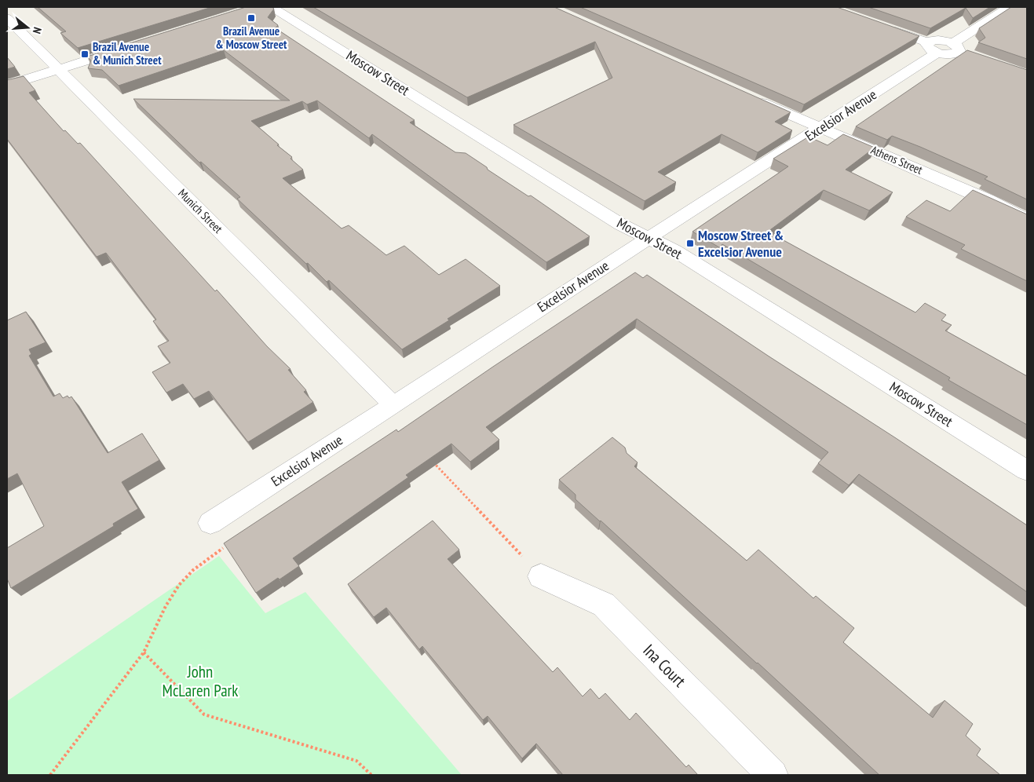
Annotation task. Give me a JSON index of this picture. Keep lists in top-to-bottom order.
{
  "streets": {
    "street": [
      "Moscow Street",
      "Excelsior Avenue",
      "Athens Street",
      "Munich Street",
      "Ina Court"
    ]
  },
  "crossings": [
    ["Moscow Street", "Excelsior Avenue"],
    ["Excelsior Avenue", "Athens Street"],
    ["Excelsior Avenue", "Munich Street"]
  ],
  "parks": ["John McLaren Park"],
  "places": {
    "transit": ["Brazil Avenue & Moscow Street", "Brazil Avenue & Munich Street", "Moscow Street & Excelsior Avenue"]
  },
  "north": "right"
}
